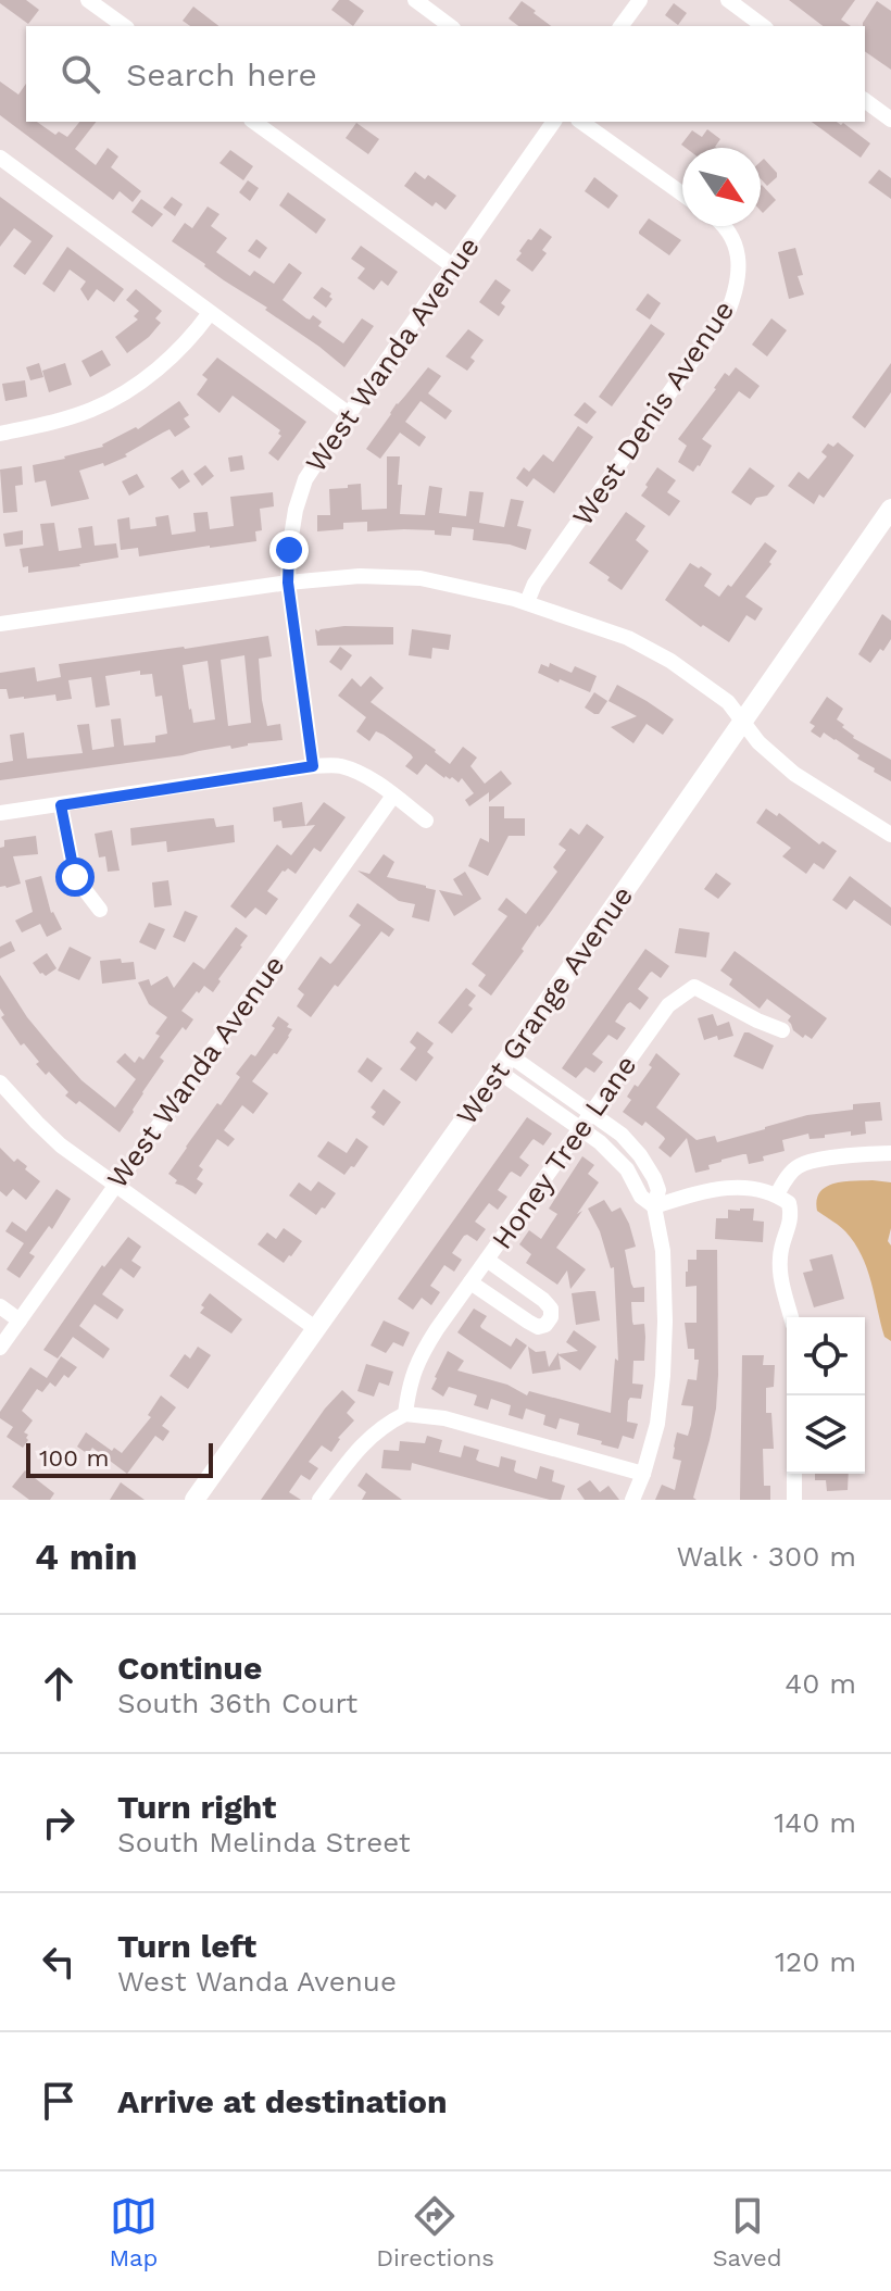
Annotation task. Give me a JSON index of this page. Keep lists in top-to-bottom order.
{
  "streets": {
    "street": [
      "West Wanda Avenue",
      "West Denis Avenue",
      "West Grange Avenue",
      "Honey Tree Lane"
    ]
  },
  "scale_bar": "100 m",
  "north": "bottom right",
  "page": {
    "search": "Search here",
    "scale": "100 m",
    "heading": ["4 min", "Walk · 300 m"],
    "list": [
      ["Continue", "South 36th Court", "40 m"],
      ["Turn right", "South Melinda Street", "140 m"],
      ["Turn left", "West Wanda Avenue", "120 m"],
      "Arrive at destination"
    ],
    "nav": ["Map", "Directions", "Saved"]
  }
}
